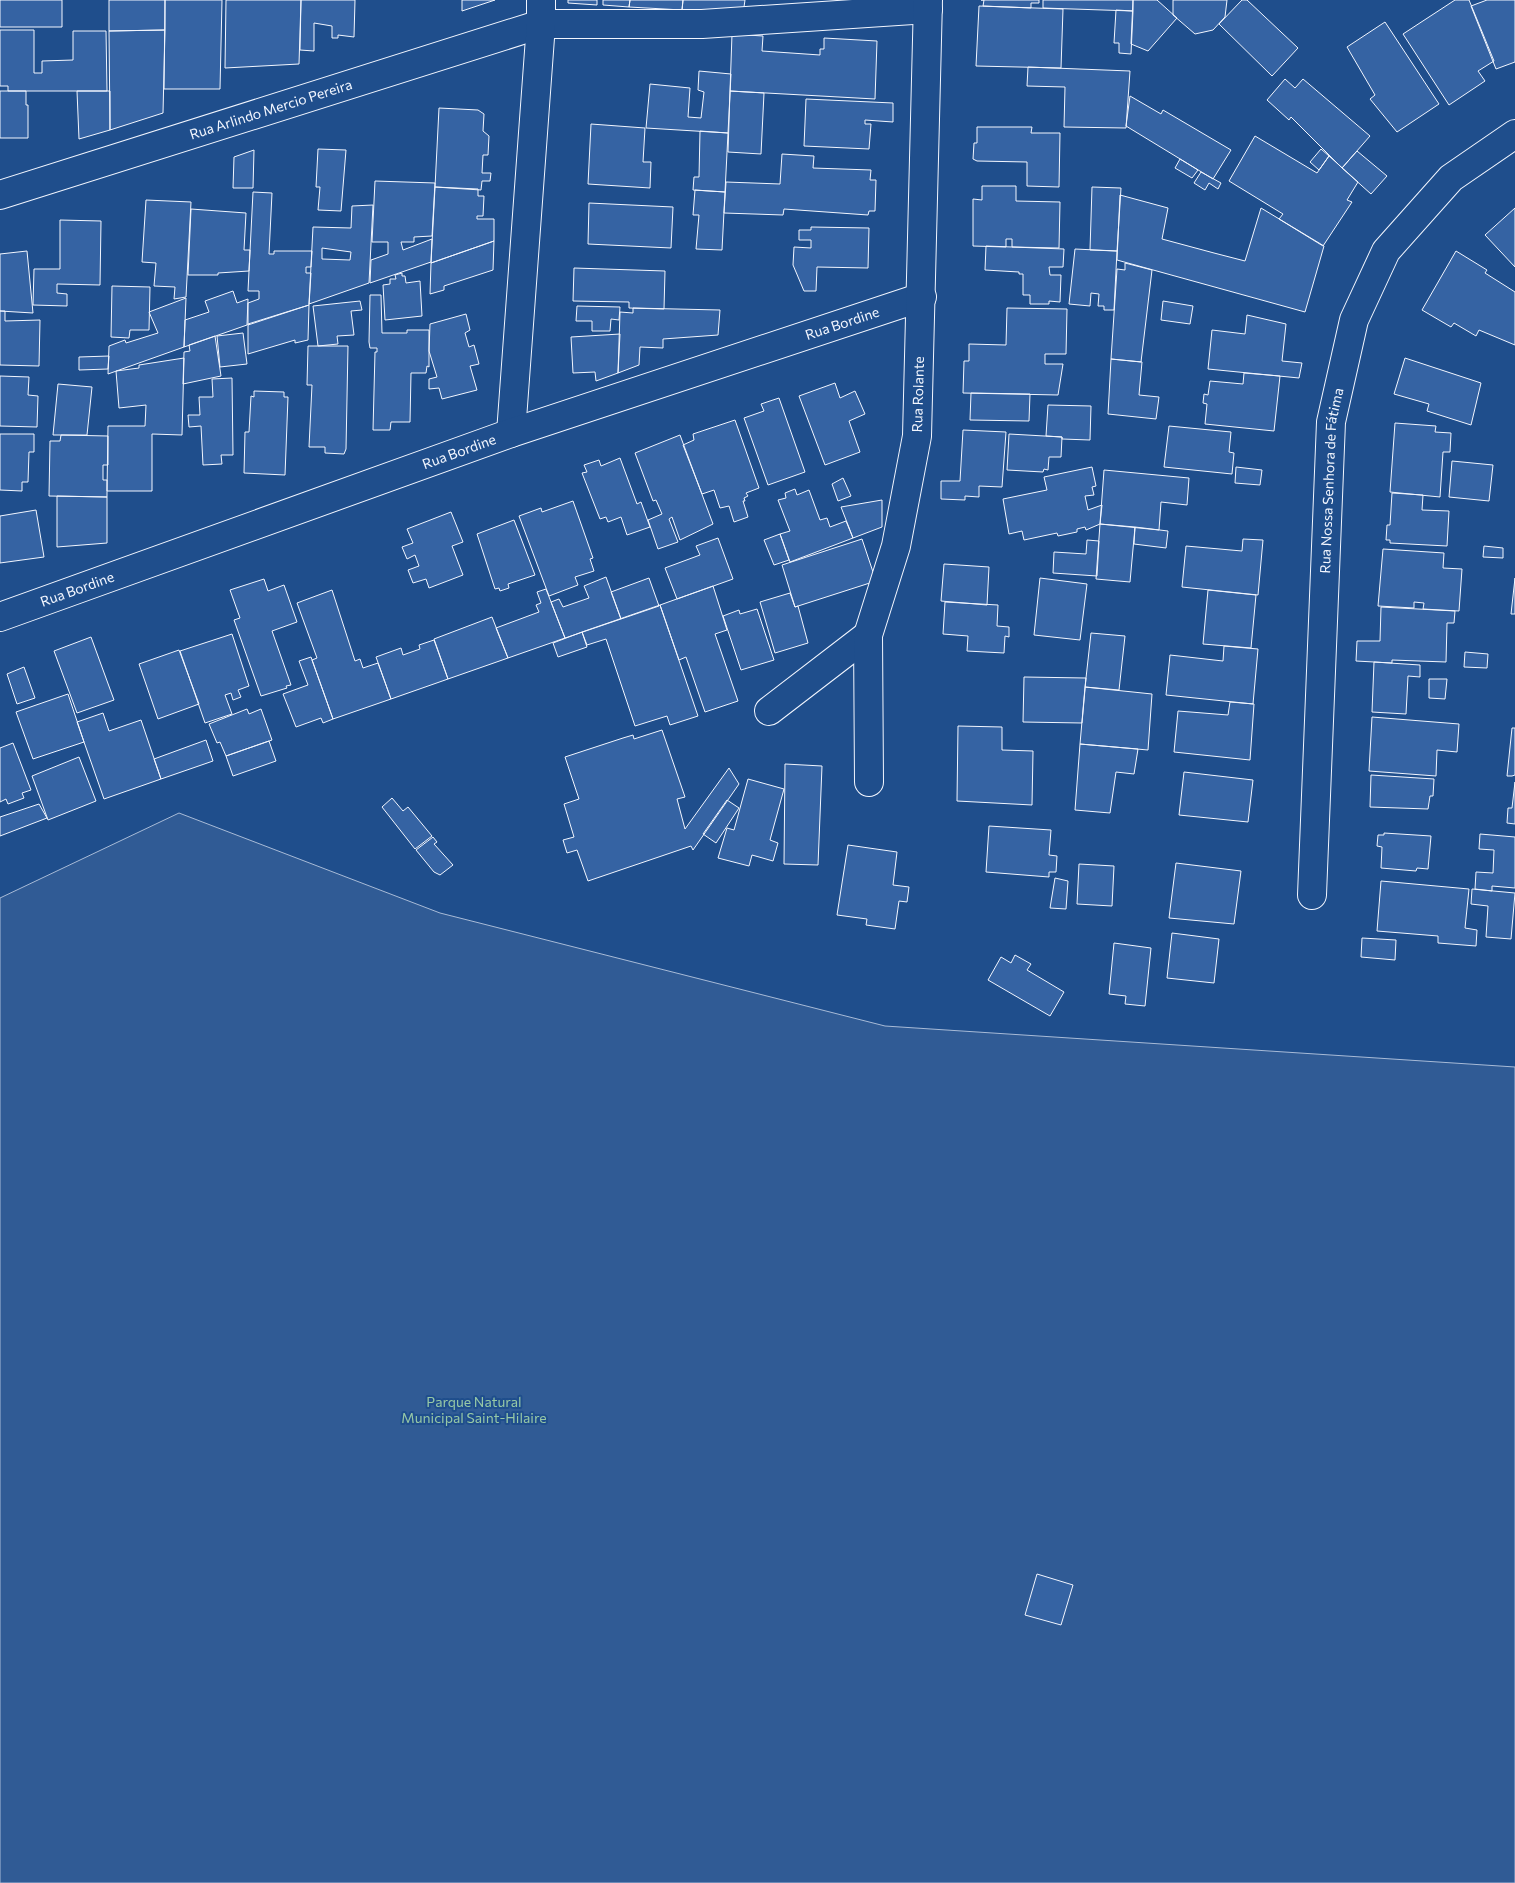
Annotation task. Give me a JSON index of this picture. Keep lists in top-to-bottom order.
{
  "streets": {
    "street": [
      "Rua Arlindo Mercio Pereira",
      "Rua Bordine",
      "Rua Rolante",
      "Rua Nossa Senhora de Fátima"
    ]
  },
  "crossings": [
    ["Rua Arlindo Mercio Pereira", "Rua Rolante"],
    ["Rua Bordine", "Rua Rolante"]
  ],
  "parks": ["Parque Natural Municipal Saint-Hilaire"]
}
